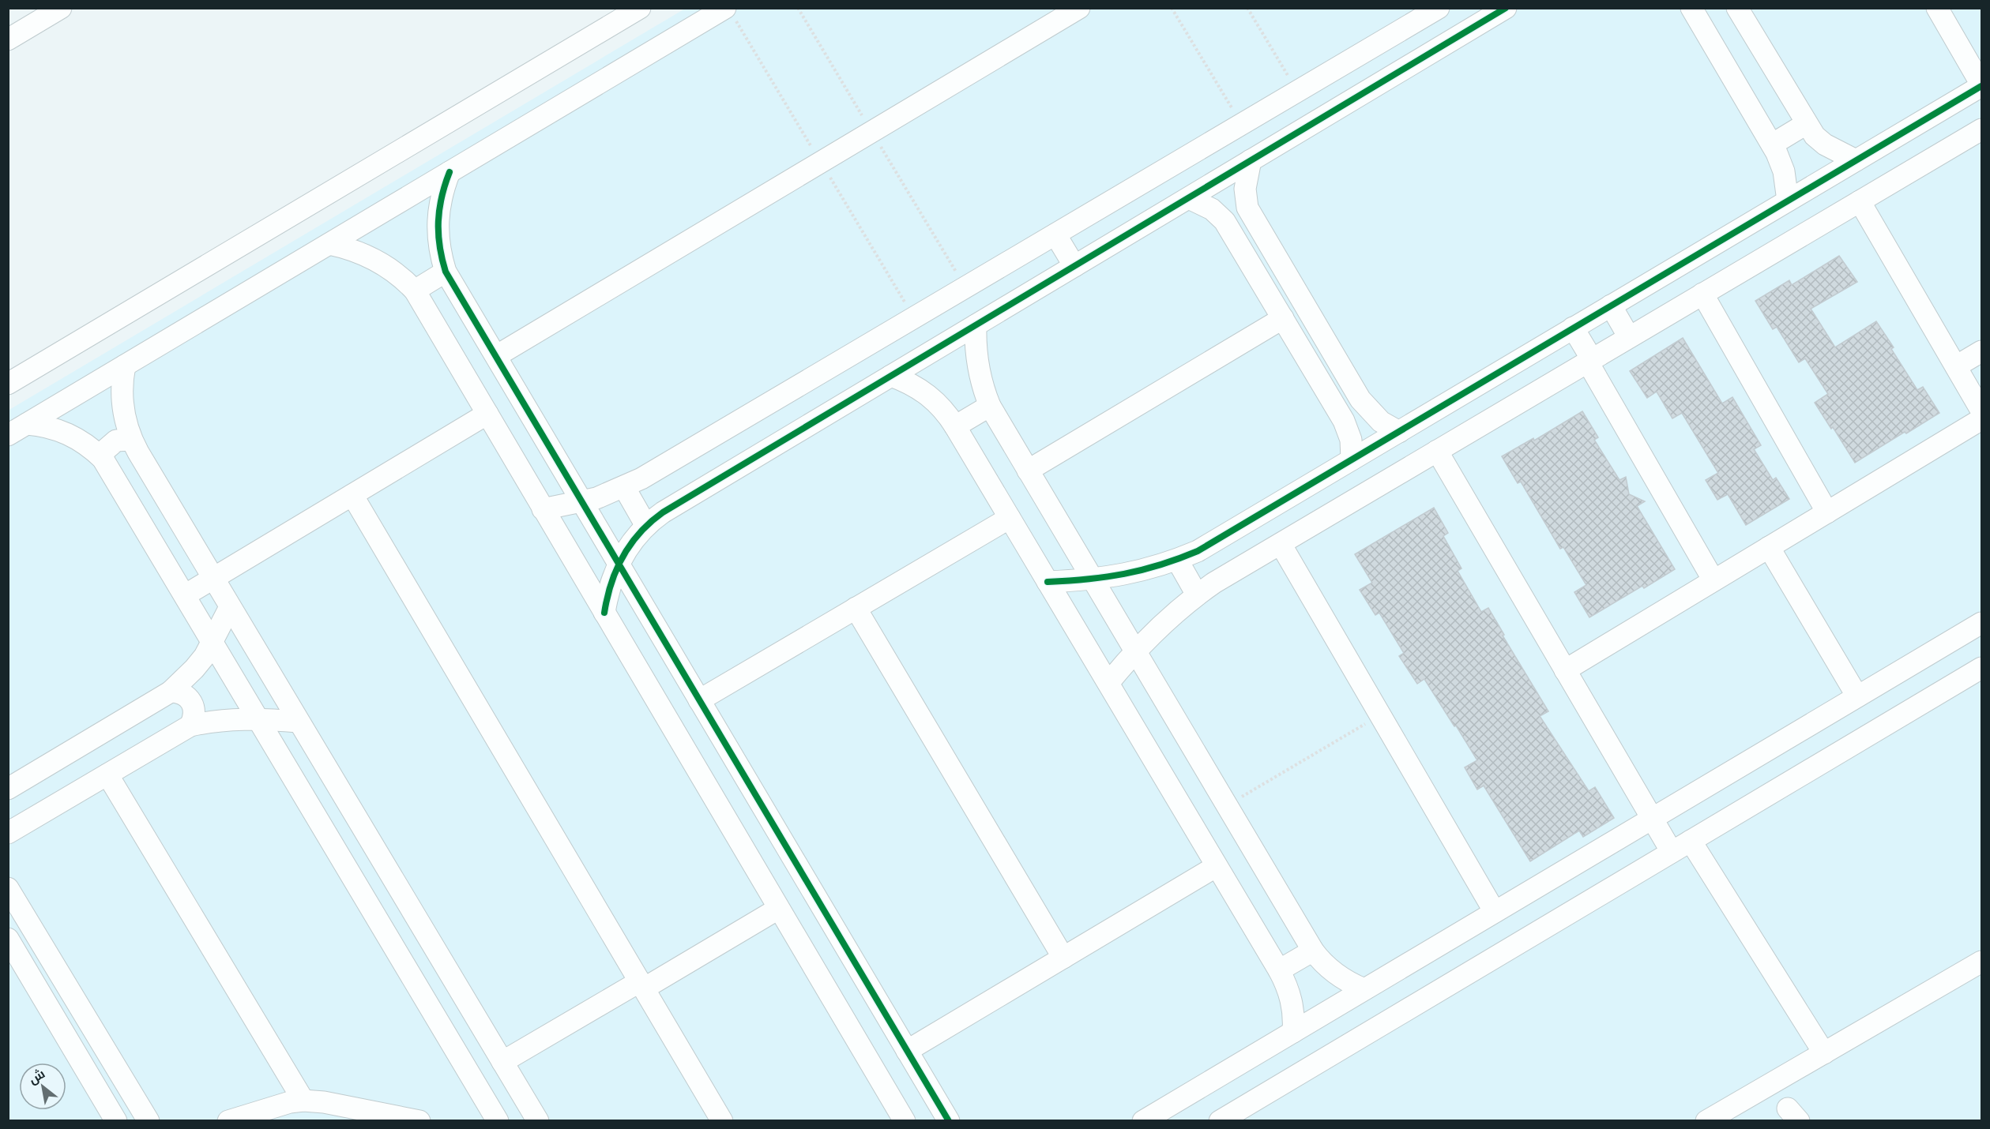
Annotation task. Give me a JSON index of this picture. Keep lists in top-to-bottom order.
{
  "north": "top left"
}
